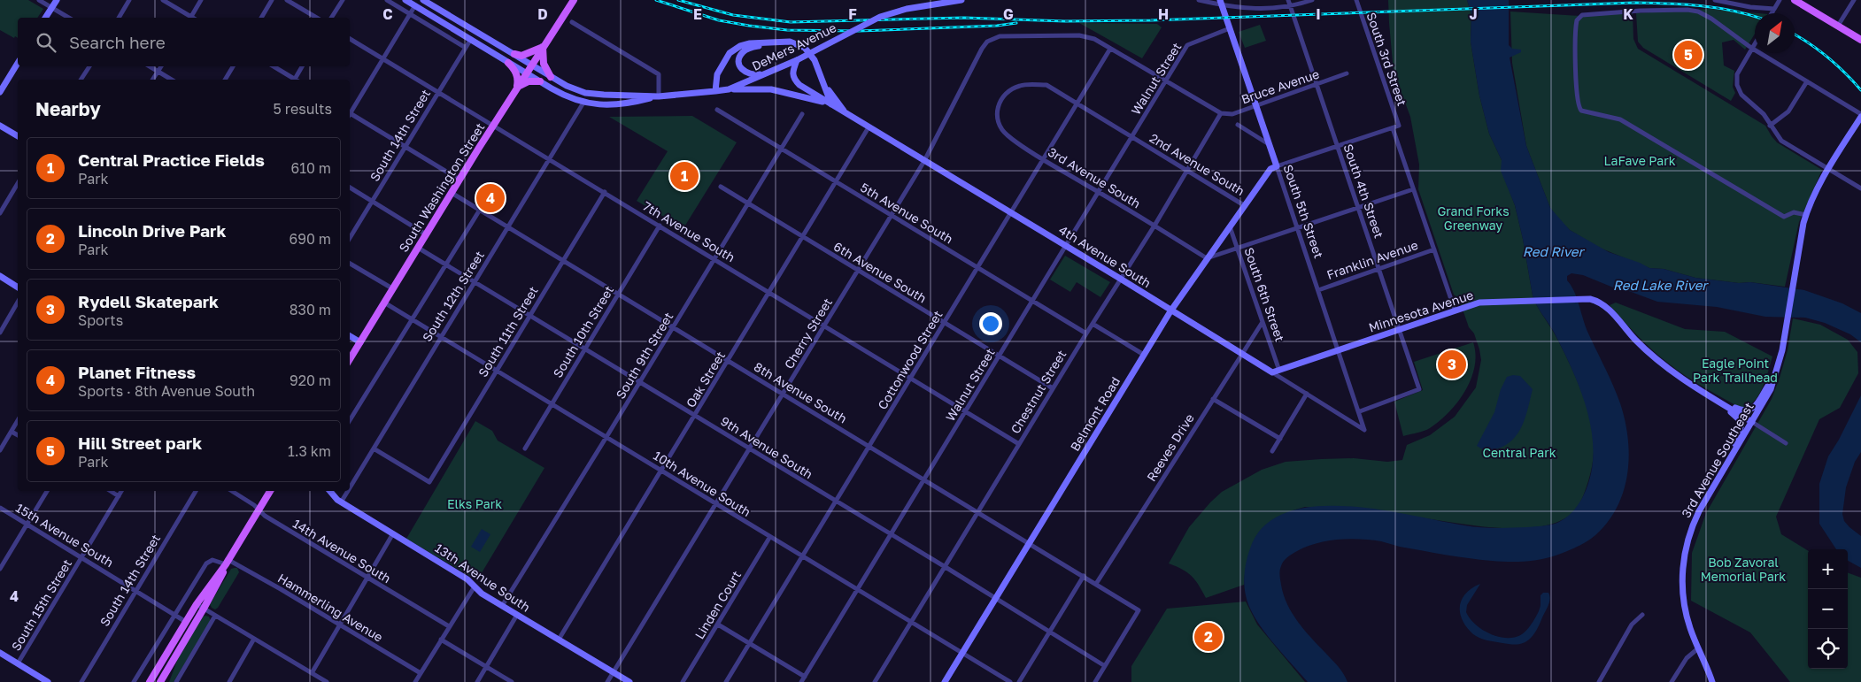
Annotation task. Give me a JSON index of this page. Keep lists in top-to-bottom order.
{
  "streets": {
    "main road": ["South Washington Street"],
    "street": [
      "DeMers Avenue",
      "South 3rd Street",
      "Walnut Street",
      "Bruce Avenue",
      "South 14th Street",
      "2nd Avenue South",
      "3rd Avenue South",
      "South 4th Street",
      "South 5th Street",
      "5th Avenue South",
      "7th Avenue South",
      "4th Avenue South",
      "Franklin Avenue",
      "6th Avenue South",
      "South 6th Street",
      "South 12th Street",
      "Minnesota Avenue",
      "South 11th Street",
      "South 10th Street",
      "Cherry Street",
      "South 9th Street",
      "Cottonwood Street",
      "Oak Street",
      "Chestnut Street",
      "8th Avenue South",
      "Belmont Road",
      "9th Avenue South",
      "Reeves Drive",
      "3rd Avenue Southeast",
      "10th Avenue South",
      "15th Avenue South",
      "14th Avenue South",
      "13th Avenue South",
      "South 15th Street",
      "Linden Court",
      "Hammerling Avenue"
    ]
  },
  "crossings": [
    ["DeMers Avenue", "South 14th Street"],
    ["DeMers Avenue", "South Washington Street"],
    ["DeMers Avenue", "South 12th Street"],
    ["Walnut Street", "2nd Avenue South"],
    ["Walnut Street", "3rd Avenue South"],
    ["Walnut Street", "South 5th Street"],
    ["Walnut Street", "5th Avenue South"],
    ["Walnut Street", "7th Avenue South"],
    ["Walnut Street", "4th Avenue South"],
    ["Walnut Street", "6th Avenue South"],
    ["Walnut Street", "8th Avenue South"],
    ["Walnut Street", "9th Avenue South"],
    ["Walnut Street", "10th Avenue South"],
    ["Bruce Avenue", "South 4th Street"],
    ["Bruce Avenue", "South 5th Street"],
    ["Bruce Avenue", "Chestnut Street"],
    ["South 14th Street", "7th Avenue South"],
    ["South 14th Street", "15th Avenue South"],
    ["2nd Avenue South", "3rd Avenue South"],
    ["2nd Avenue South", "Cottonwood Street"],
    ["2nd Avenue South", "Chestnut Street"],
    ["2nd Avenue South", "Belmont Road"],
    ["3rd Avenue South", "Cottonwood Street"],
    ["3rd Avenue South", "Chestnut Street"],
    ["3rd Avenue South", "Belmont Road"],
    ["South Washington Street", "7th Avenue South"],
    ["South Washington Street", "8th Avenue South"],
    ["South Washington Street", "9th Avenue South"],
    ["South Washington Street", "10th Avenue South"],
    ["South 4th Street", "South 5th Street"],
    ["South 4th Street", "Franklin Avenue"],
    ["South 4th Street", "Minnesota Avenue"],
    ["South 5th Street", "4th Avenue South"],
    ["South 5th Street", "Franklin Avenue"],
    ["South 5th Street", "Minnesota Avenue"],
    ["South 5th Street", "Belmont Road"],
    ["5th Avenue South", "Cherry Street"],
    ["5th Avenue South", "South 9th Street"],
    ["5th Avenue South", "Cottonwood Street"],
    ["5th Avenue South", "Oak Street"],
    ["5th Avenue South", "Chestnut Street"],
    ["7th Avenue South", "South 12th Street"],
    ["7th Avenue South", "South 11th Street"],
    ["7th Avenue South", "South 10th Street"],
    ["7th Avenue South", "Cherry Street"],
    ["7th Avenue South", "South 9th Street"],
    ["7th Avenue South", "Cottonwood Street"],
    ["7th Avenue South", "Oak Street"],
    ["7th Avenue South", "Chestnut Street"],
    ["4th Avenue South", "Minnesota Avenue"],
    ["4th Avenue South", "Cherry Street"],
    ["4th Avenue South", "Cottonwood Street"],
    ["4th Avenue South", "Oak Street"],
    ["4th Avenue South", "Chestnut Street"],
    ["4th Avenue South", "Belmont Road"],
    ["4th Avenue South", "Reeves Drive"],
    ["6th Avenue South", "Cherry Street"],
    ["6th Avenue South", "South 9th Street"],
    ["6th Avenue South", "Cottonwood Street"],
    ["6th Avenue South", "Oak Street"],
    ["6th Avenue South", "Chestnut Street"],
    ["South 6th Street", "Minnesota Avenue"],
    ["South 6th Street", "Belmont Road"],
    ["South 6th Street", "Reeves Drive"],
    ["South 12th Street", "South 11th Street"],
    ["South 12th Street", "8th Avenue South"],
    ["South 12th Street", "9th Avenue South"],
    ["South 12th Street", "10th Avenue South"],
    ["South 12th Street", "13th Avenue South"],
    ["South 11th Street", "8th Avenue South"],
    ["South 11th Street", "9th Avenue South"],
    ["South 11th Street", "10th Avenue South"],
    ["South 10th Street", "8th Avenue South"],
    ["South 10th Street", "9th Avenue South"],
    ["South 10th Street", "10th Avenue South"],
    ["Cherry Street", "Cottonwood Street"],
    ["Cherry Street", "8th Avenue South"],
    ["Cherry Street", "9th Avenue South"],
    ["Cherry Street", "10th Avenue South"],
    ["Cherry Street", "13th Avenue South"],
    ["South 9th Street", "8th Avenue South"],
    ["South 9th Street", "9th Avenue South"],
    ["South 9th Street", "10th Avenue South"],
    ["South 9th Street", "13th Avenue South"],
    ["Cottonwood Street", "8th Avenue South"],
    ["Cottonwood Street", "9th Avenue South"],
    ["Cottonwood Street", "10th Avenue South"],
    ["Oak Street", "8th Avenue South"],
    ["Oak Street", "9th Avenue South"],
    ["Oak Street", "10th Avenue South"],
    ["Oak Street", "13th Avenue South"],
    ["Chestnut Street", "8th Avenue South"],
    ["Chestnut Street", "9th Avenue South"],
    ["Chestnut Street", "10th Avenue South"],
    ["8th Avenue South", "Belmont Road"],
    ["8th Avenue South", "9th Avenue South"],
    ["8th Avenue South", "Reeves Drive"],
    ["Belmont Road", "9th Avenue South"],
    ["Belmont Road", "10th Avenue South"],
    ["10th Avenue South", "Linden Court"],
    ["15th Avenue South", "South 15th Street"]
  ],
  "water": ["Red River", "Red Lake River"],
  "parks": [
    "LaFave Park",
    "Grand Forks Greenway",
    "Eagle Point Park Trailhead",
    "Central Park",
    "Elks Park",
    "Bob Zavoral Memorial Park"
  ],
  "north": "top right",
  "page": {
    "search": "Search here",
    "pins": [
      "5",
      "1",
      "4",
      "3",
      "2"
    ],
    "heading": ["Nearby", "5 results"],
    "list": [
      {
        "mark": "1",
        "name": "Central Practice Fields",
        "note": "Park",
        "value": "610 m"
      },
      {
        "mark": "2",
        "name": "Lincoln Drive Park",
        "note": "Park",
        "value": "690 m"
      },
      {
        "mark": "3",
        "name": "Rydell Skatepark",
        "note": "Sports",
        "value": "830 m"
      },
      {
        "mark": "4",
        "name": "Planet Fitness",
        "note": "Sports · 8th Avenue South",
        "value": "920 m"
      },
      {
        "mark": "5",
        "name": "Hill Street park",
        "note": "Park",
        "value": "1.3 km"
      }
    ],
    "map_buttons": ["+", "−"]
  },
  "grid": {
    "columns": [
      "C",
      "D",
      "E",
      "F",
      "G",
      "H",
      "I",
      "J",
      "K"
    ],
    "rows": ["4"]
  }
}
